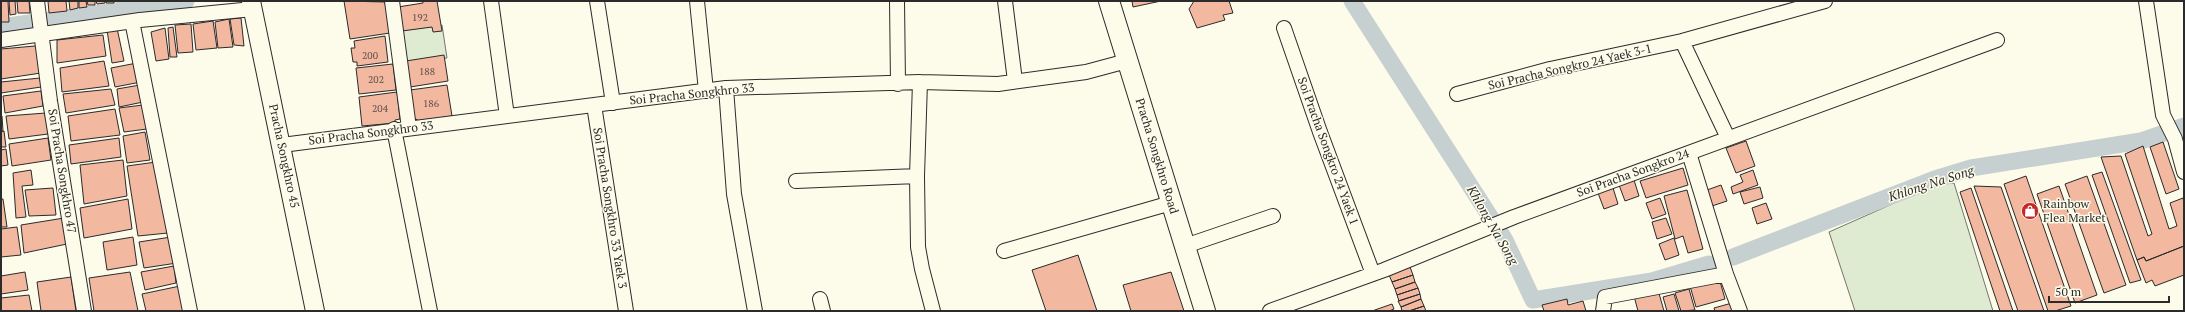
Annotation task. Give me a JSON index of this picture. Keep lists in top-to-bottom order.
{
  "streets": {
    "main road": ["Pracha Songkhro Road"],
    "street": [
      "Soi Pracha Songkro 24 Yaek 3-1",
      "Soi Pracha Songkhro 33",
      "Soi Pracha Songkro 24 Yaek 1",
      "Pracha Songkhro 45",
      "Soi Pracha Songkhro 47",
      "Soi Pracha Songkro 24",
      "Soi Pracha Songkhro 33 Yaek 3"
    ]
  },
  "crossings": [
    ["Soi Pracha Songkhro 33", "Pracha Songkhro 45"],
    ["Soi Pracha Songkhro 33", "Pracha Songkhro Road"],
    ["Soi Pracha Songkhro 33", "Soi Pracha Songkhro 33 Yaek 3"],
    ["Soi Pracha Songkro 24 Yaek 1", "Soi Pracha Songkro 24"]
  ],
  "water": ["Khlong Na Song"],
  "places": {
    "shop": ["Rainbow Flea Market"]
  },
  "house_numbers": [
    "192",
    "200",
    "188",
    "202",
    "186",
    "204"
  ],
  "scale_bar": "50 m"
}
